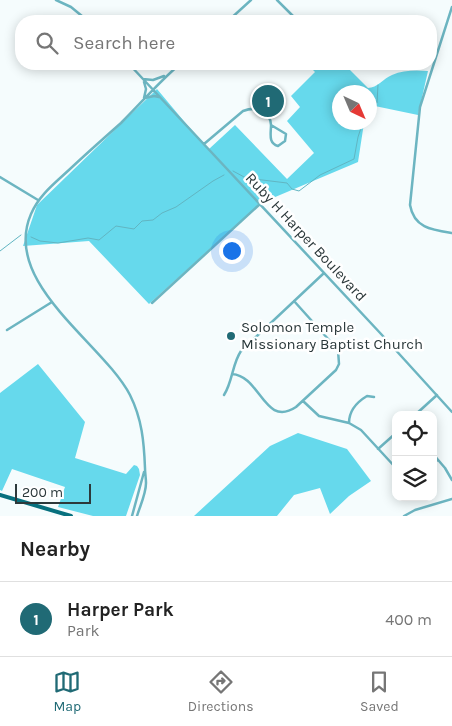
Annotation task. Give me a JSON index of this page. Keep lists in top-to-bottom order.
{
  "streets": {
    "street": ["Ruby H Harper Boulevard"]
  },
  "places": ["Solomon Temple Missionary Baptist Church"],
  "scale_bar": "200 m",
  "north": "bottom right",
  "page": {
    "search": "Search here",
    "pins": "1",
    "scale": "200 m",
    "heading": "Nearby",
    "list": [
      {
        "mark": "1",
        "name": "Harper Park",
        "note": "Park",
        "value": "400 m"
      }
    ],
    "nav": ["Map", "Directions", "Saved"]
  }
}
